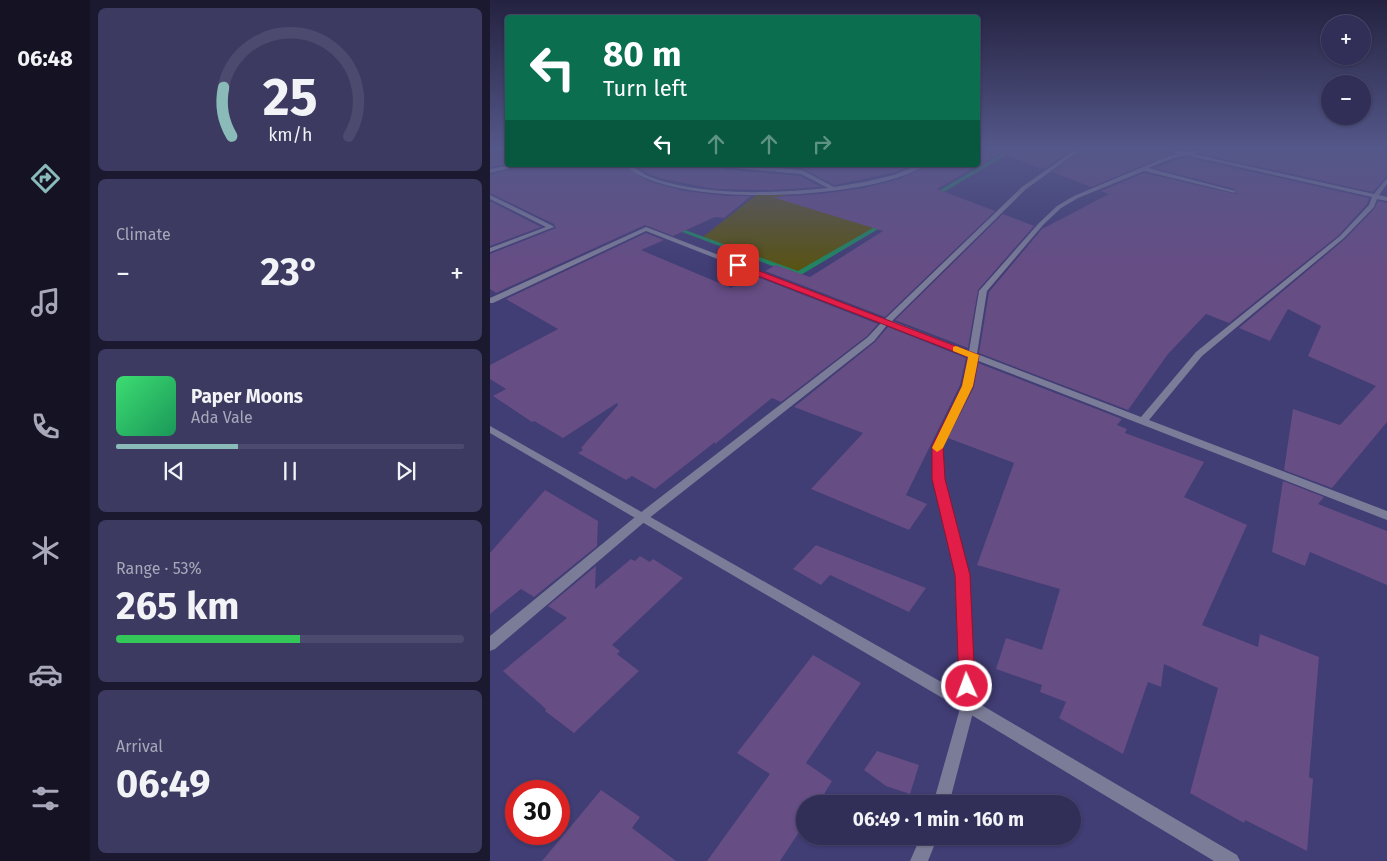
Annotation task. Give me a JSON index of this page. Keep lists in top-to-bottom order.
{
  "page": {
    "tabs": "06:48",
    "map_buttons": ["+", "−"],
    "turn": ["80 m", "Turn left"],
    "tile": [
      "Climate",
      ["Range · 53%", "265 km"],
      ["Arrival", "06:49"]
    ],
    "heat": ["−", "23°", "+"],
    "song": ["Paper Moons", "Ada Vale"],
    "limit": "30",
    "trip": "06:49 · 1 min · 160 m",
    "gauge": ["25", "km/h"]
  }
}
